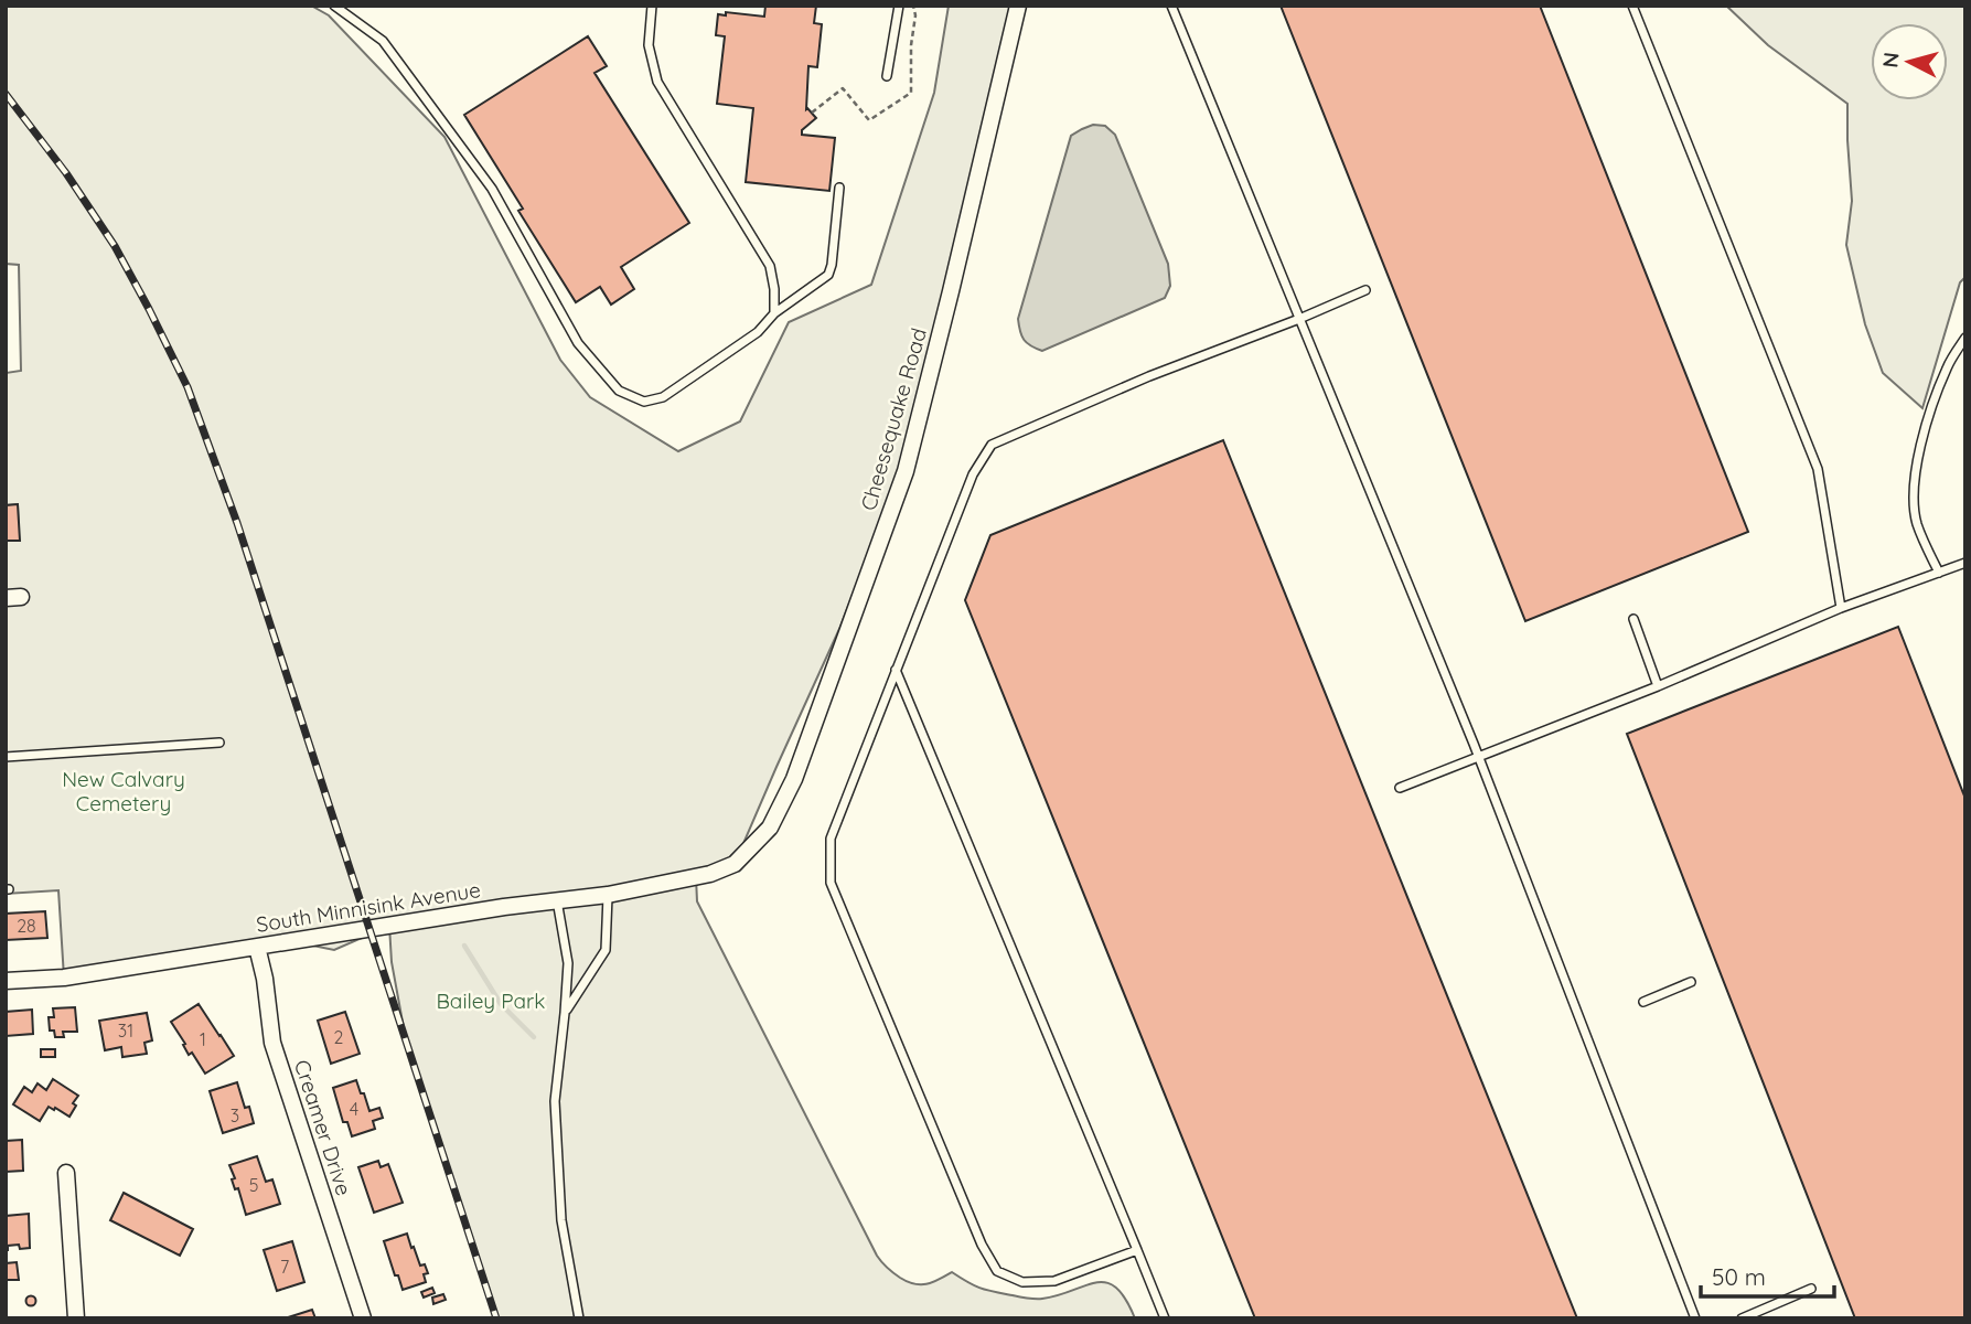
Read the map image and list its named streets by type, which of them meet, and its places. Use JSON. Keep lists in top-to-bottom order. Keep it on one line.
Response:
{"streets":{"street":["Cheesequake Road","South Minnisink Avenue","Creamer Drive"]},"crossings":[["Cheesequake Road","South Minnisink Avenue"],["South Minnisink Avenue","Creamer Drive"]],"parks":["New Calvary Cemetery","Bailey Park"],"house_numbers":["28","31","2","1","4","3","5","7"],"scale_bar":"50 m","north":"left"}
